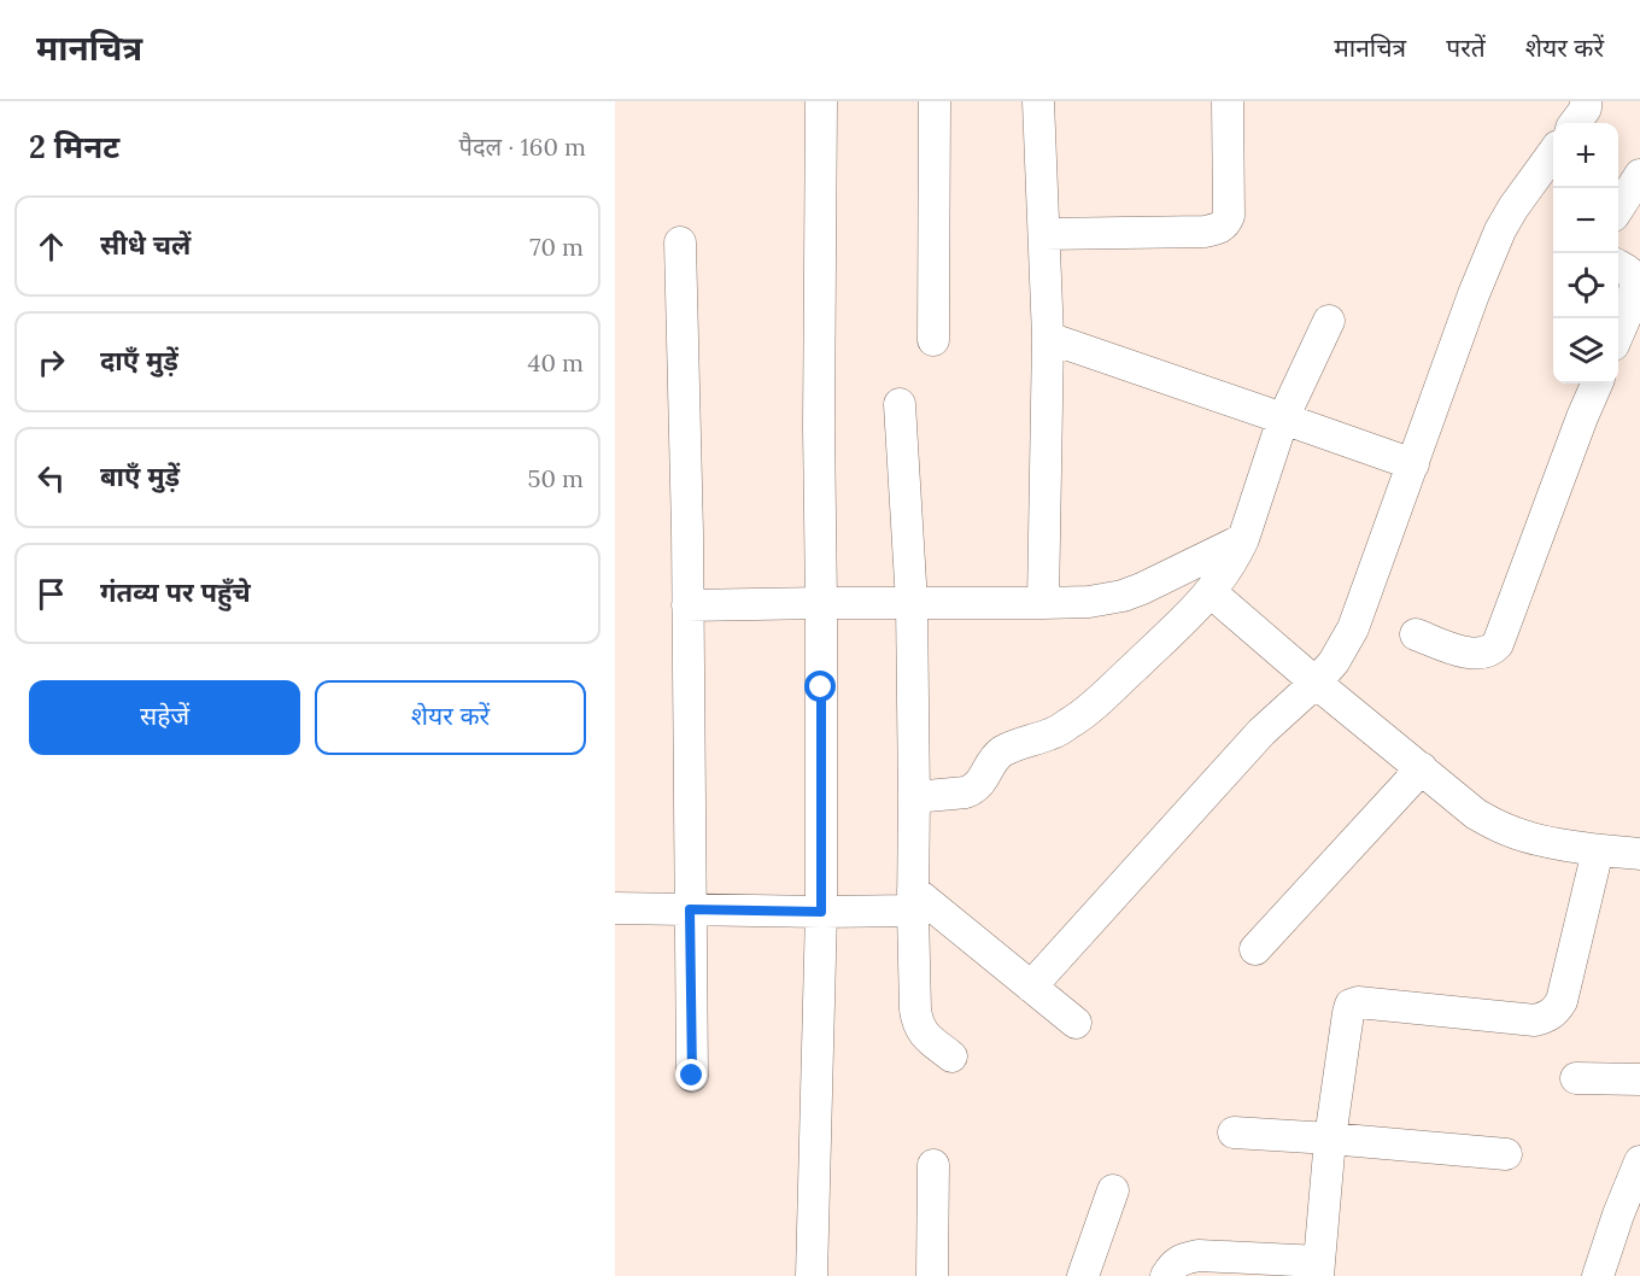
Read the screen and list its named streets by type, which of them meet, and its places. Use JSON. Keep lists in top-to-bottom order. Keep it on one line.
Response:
{"page":{"header":"मानचित्र","nav":["मानचित्र","परतें","शेयर करें"],"heading":["2 मिनट","पैदल · 160 m"],"map_buttons":["+","−"],"list":[["सीधे चलें","70 m"],["दाएँ मुड़ें","40 m"],["बाएँ मुड़ें","50 m"],"गंतव्य पर पहुँचे"],"buttons":["सहेजें","शेयर करें"]}}
